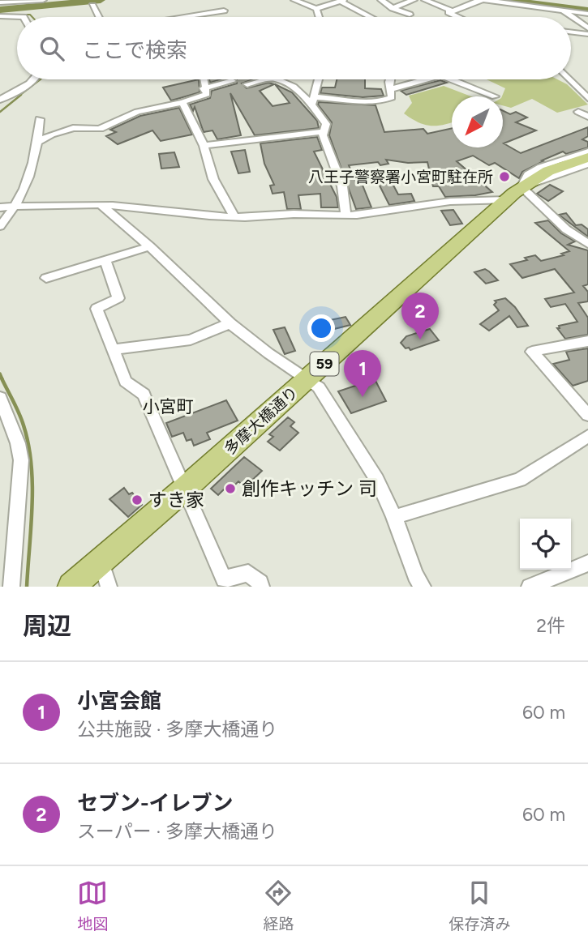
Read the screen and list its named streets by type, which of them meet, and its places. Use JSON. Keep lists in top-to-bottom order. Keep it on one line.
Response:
{"streets":{"main road":["59","多摩大橋通り"]},"districts":["小宮町"],"places":["八王子警察署小宮町駐在所","創作キッチン 司","すき家"],"north":"bottom left","page":{"search":"ここで検索","pins":["2","1"],"heading":["周辺","2件"],"list":[{"mark":"1","name":"小宮会館","note":"公共施設 · 多摩大橋通り","value":"60 m"},{"mark":"2","name":"セブン-イレブン","note":"スーパー · 多摩大橋通り","value":"60 m"}],"nav":["地図","経路","保存済み"]}}
